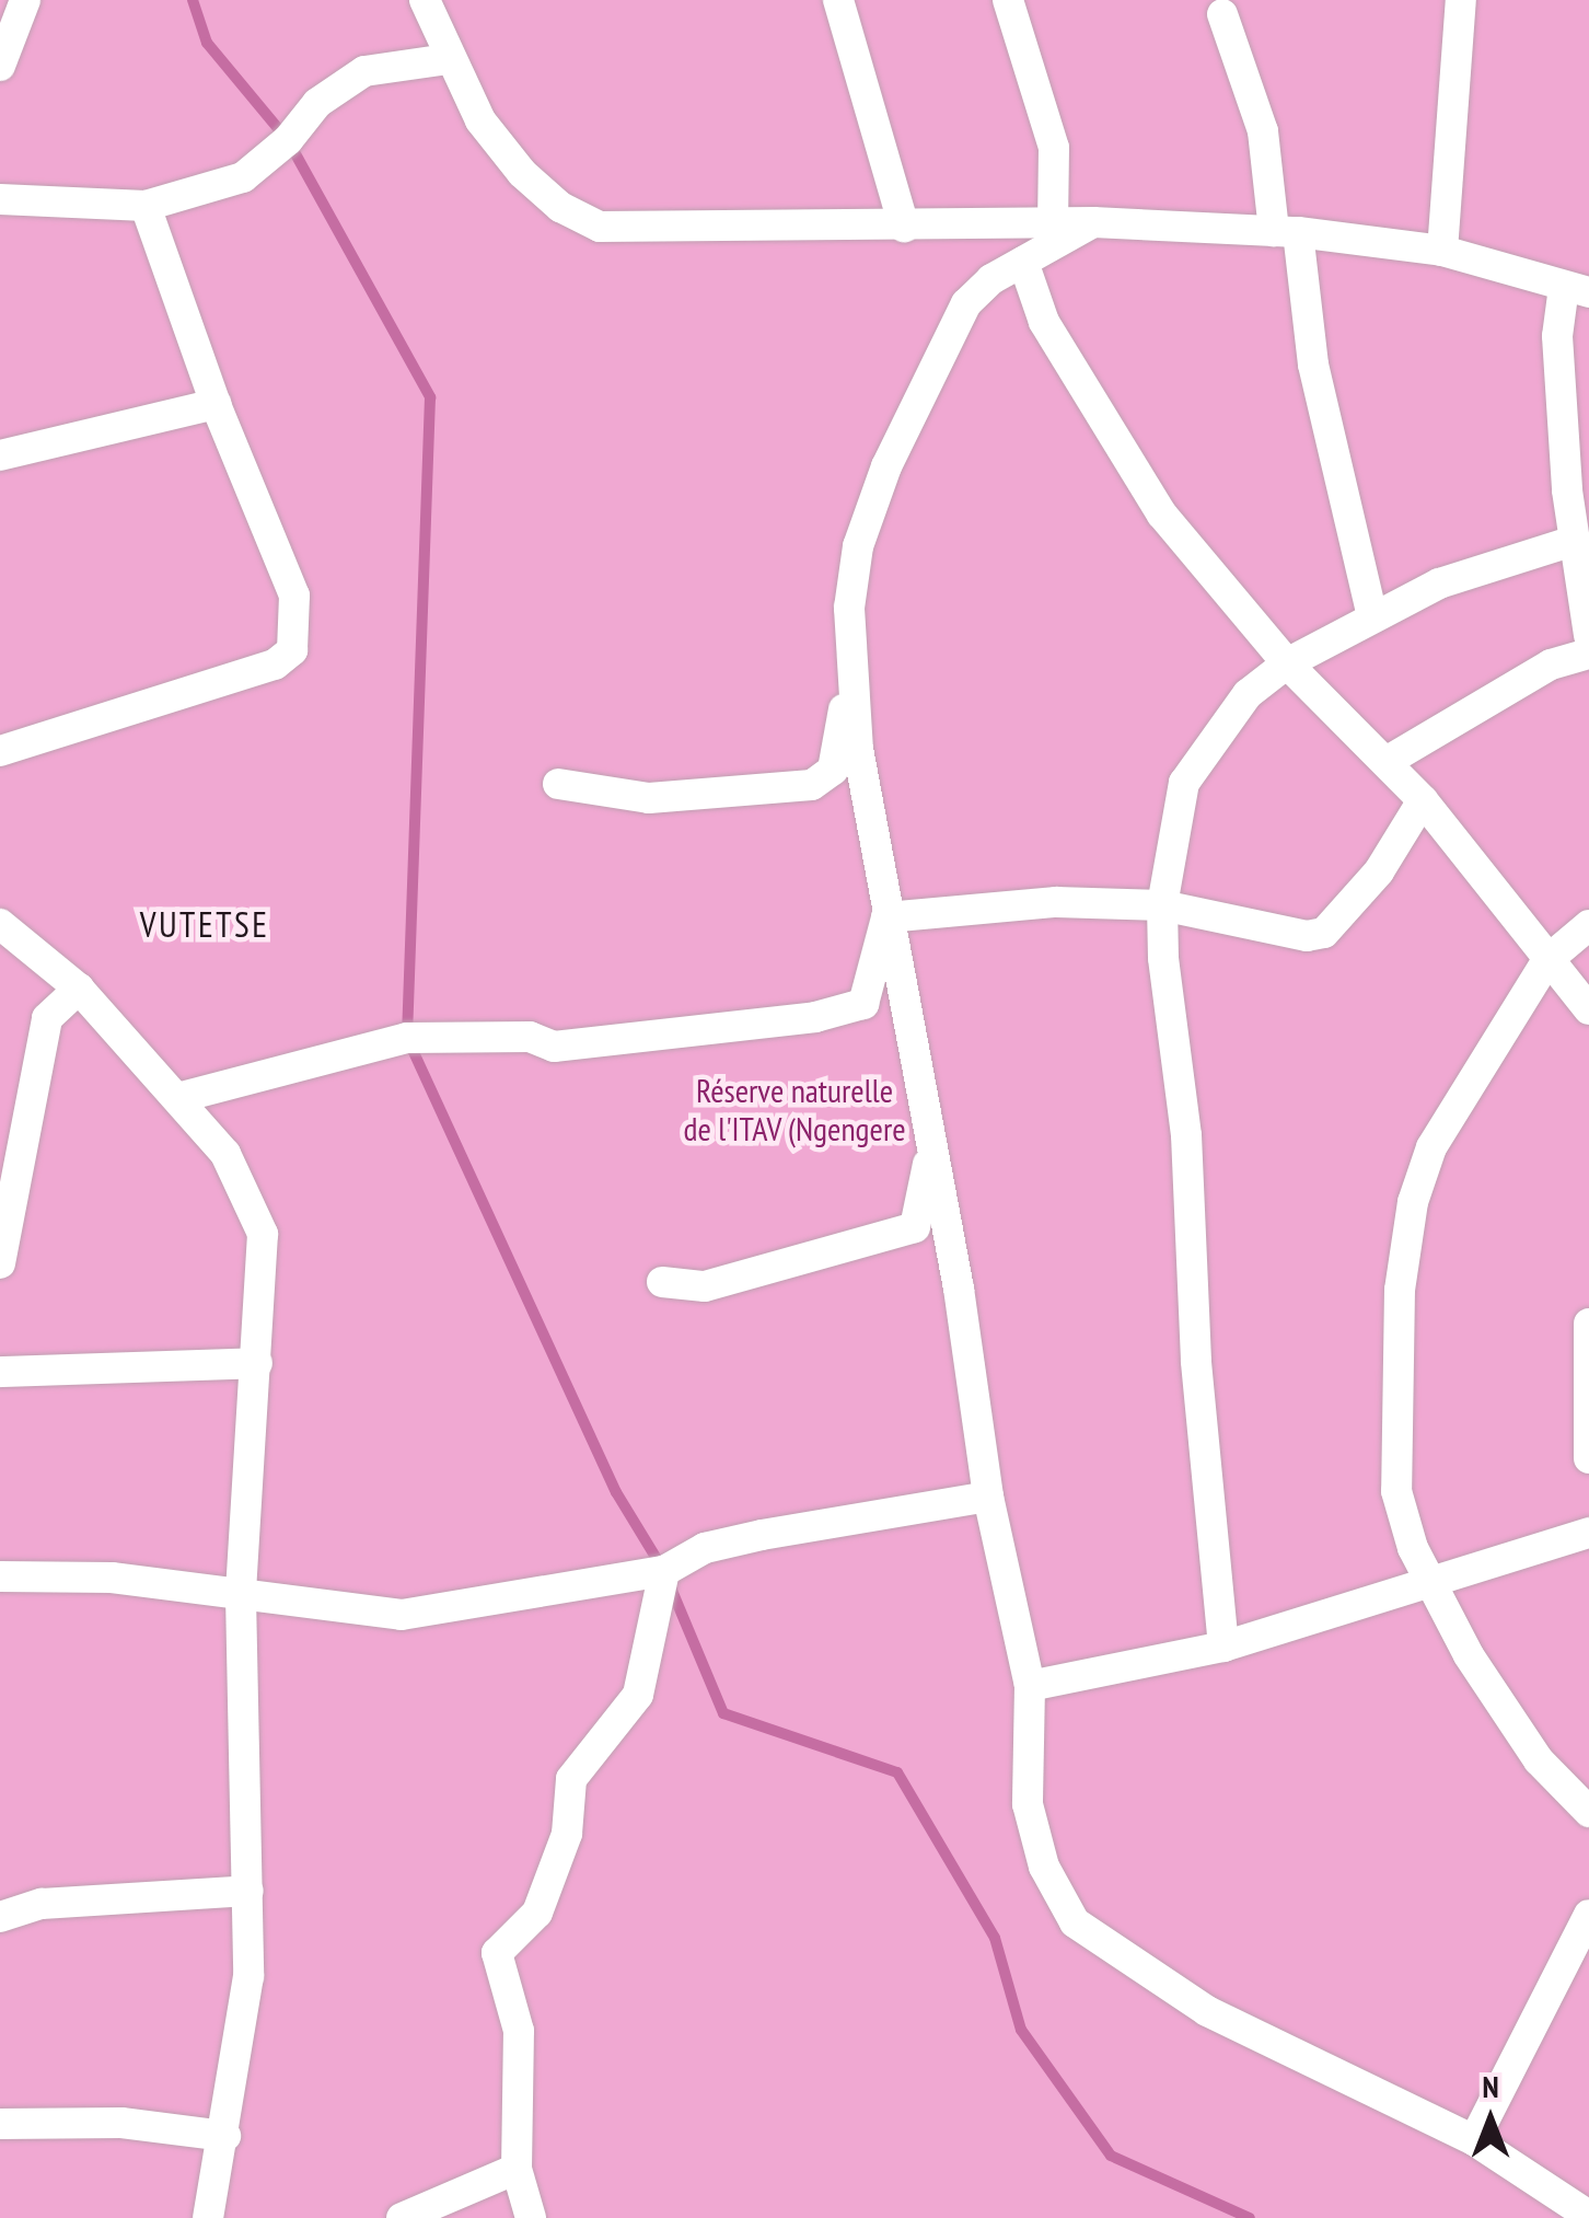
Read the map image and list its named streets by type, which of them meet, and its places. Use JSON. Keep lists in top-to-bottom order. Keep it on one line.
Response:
{"districts":["VUTETSE"],"parks":["Réserve naturelle de l'ITAV (Ngengere"],"north":"top"}
